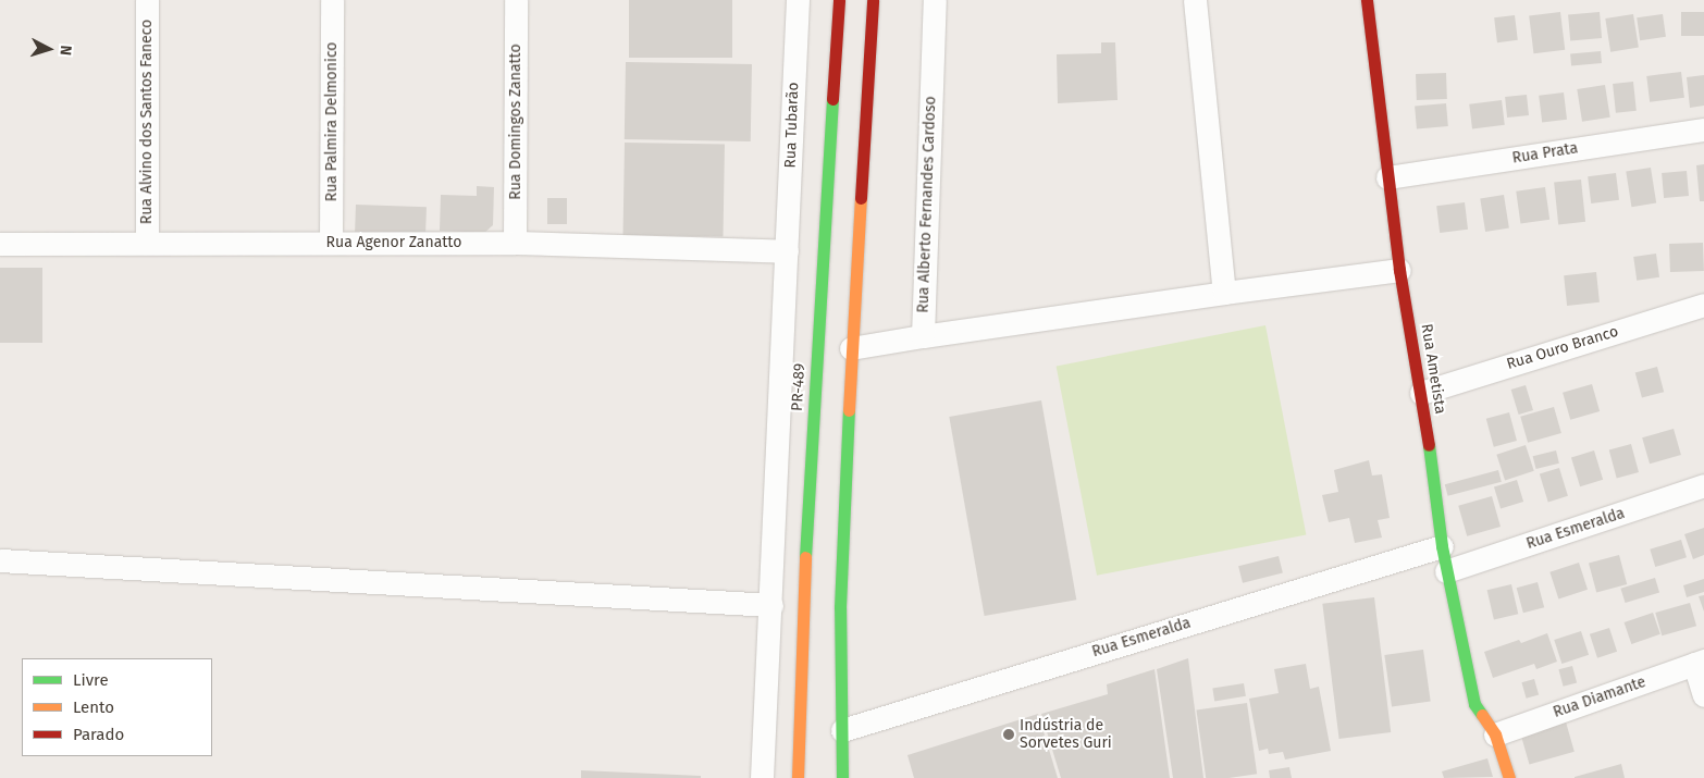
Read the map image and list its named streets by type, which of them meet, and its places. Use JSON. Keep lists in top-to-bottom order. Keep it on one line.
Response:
{"streets":{"main road":["Rua Ametista","PR-489"],"street":["Rua Alvino dos Santos Faneco","Rua Palmira Delmonico","Rua Domingos Zanatto","Rua Tubarão","Rua Prata","Rua Alberto Fernandes Cardoso","Rua Agenor Zanatto","Rua Ouro Branco","Rua Esmeralda","Rua Diamante"]},"crossings":[["Rua Alvino dos Santos Faneco","Rua Agenor Zanatto"],["Rua Palmira Delmonico","Rua Agenor Zanatto"],["Rua Domingos Zanatto","Rua Agenor Zanatto"],["Rua Tubarão","Rua Agenor Zanatto"],["Rua Prata","Rua Ametista"],["Rua Ouro Branco","Rua Ametista"],["Rua Ametista","Rua Esmeralda"],["Rua Ametista","Rua Diamante"]],"places":["Indústria de Sorvetes Guri"],"legend":["Livre","Lento","Parado"],"north":"right"}
